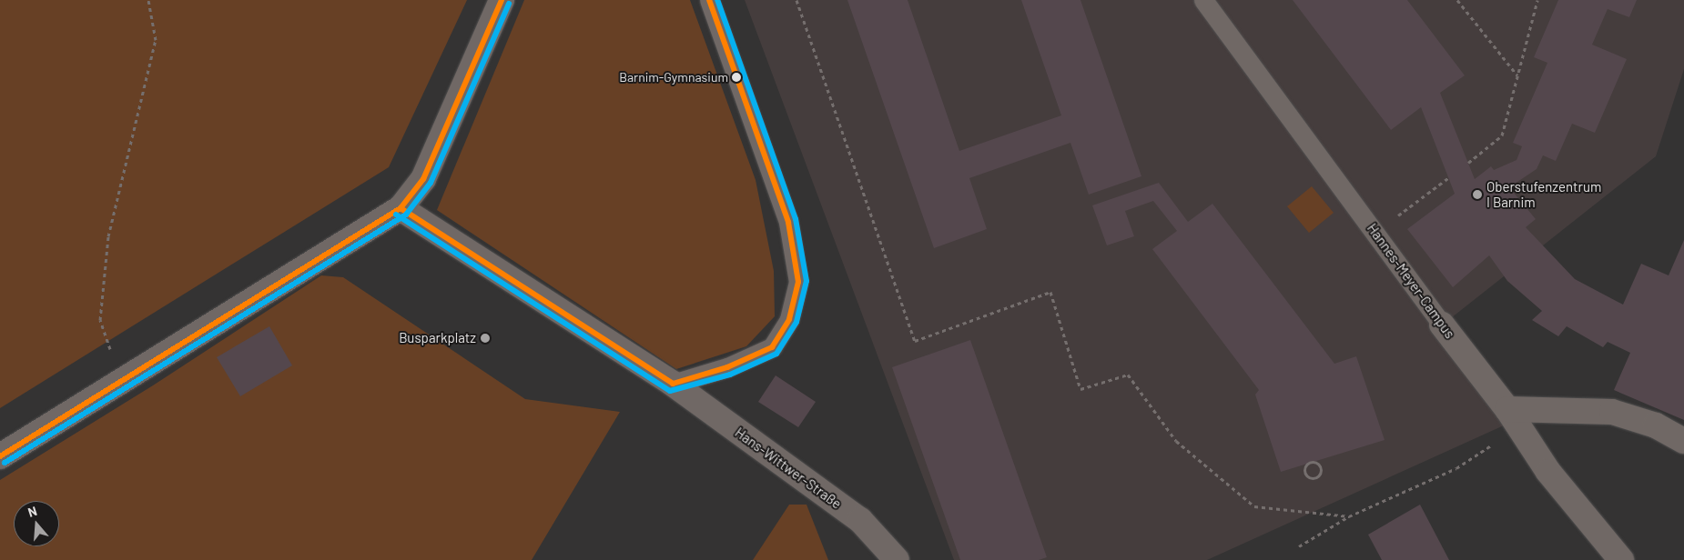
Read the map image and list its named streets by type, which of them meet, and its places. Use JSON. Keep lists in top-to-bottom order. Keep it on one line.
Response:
{"streets":{"street":["Hannes-Meyer-Campus","Hans-Wittwer-Straße"]},"places":["Barnim-Gymnasium","Oberstufenzentrum I Barnim","Busparkplatz"],"north":"top"}
